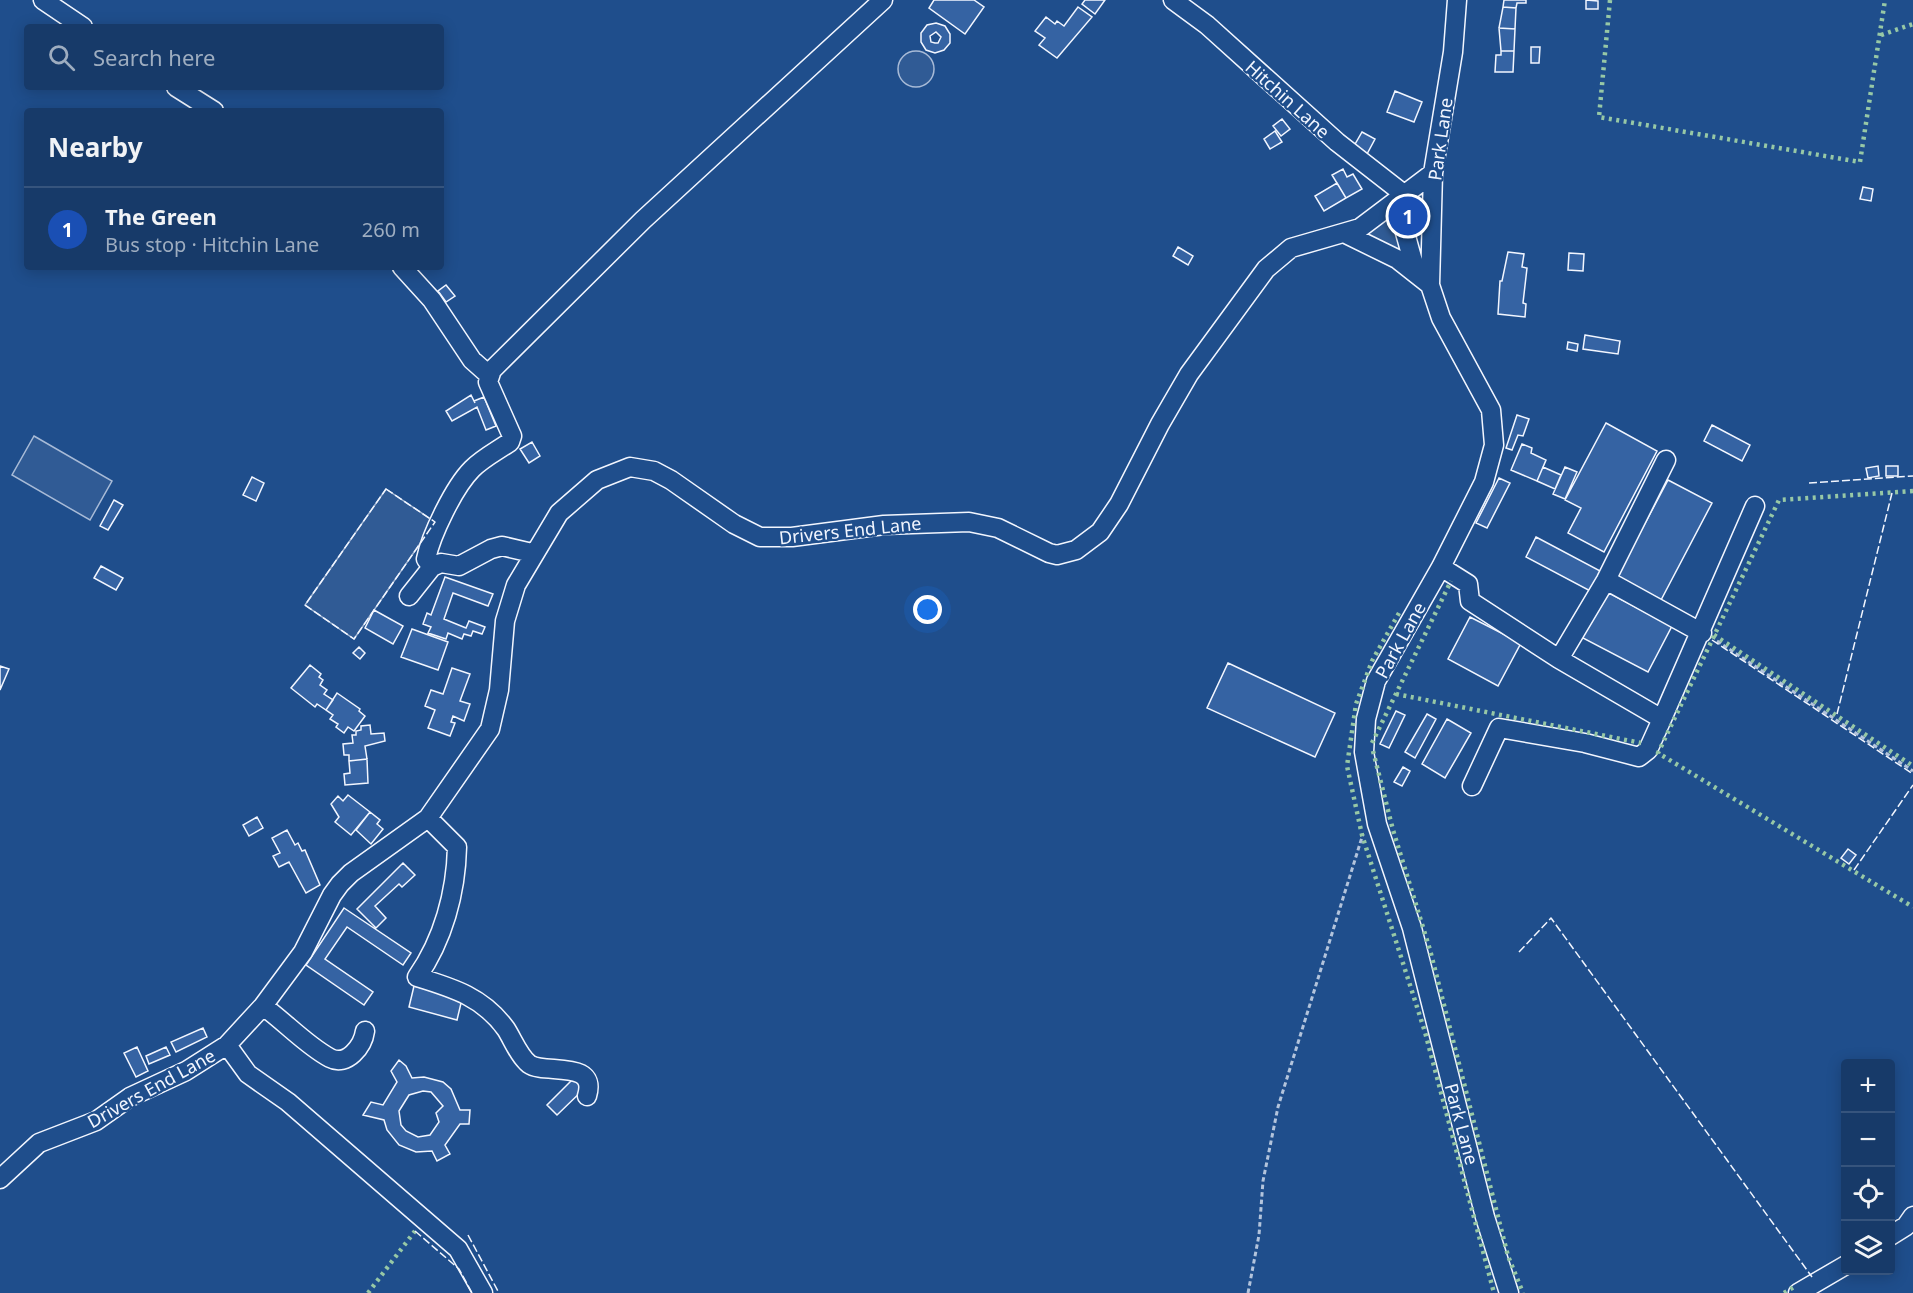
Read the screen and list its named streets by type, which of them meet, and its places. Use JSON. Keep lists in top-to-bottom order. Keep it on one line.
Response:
{"streets":{"street":["Hitchin Lane","Park Lane","Drivers End Lane"]},"crossings":[["Hitchin Lane","Drivers End Lane"],["Park Lane","Drivers End Lane"]],"page":{"search":"Search here","heading":"Nearby","list":[{"mark":"1","name":"The Green","note":"Bus stop · Hitchin Lane","value":"260 m"}],"pins":"1","map_buttons":["+","−"]}}
